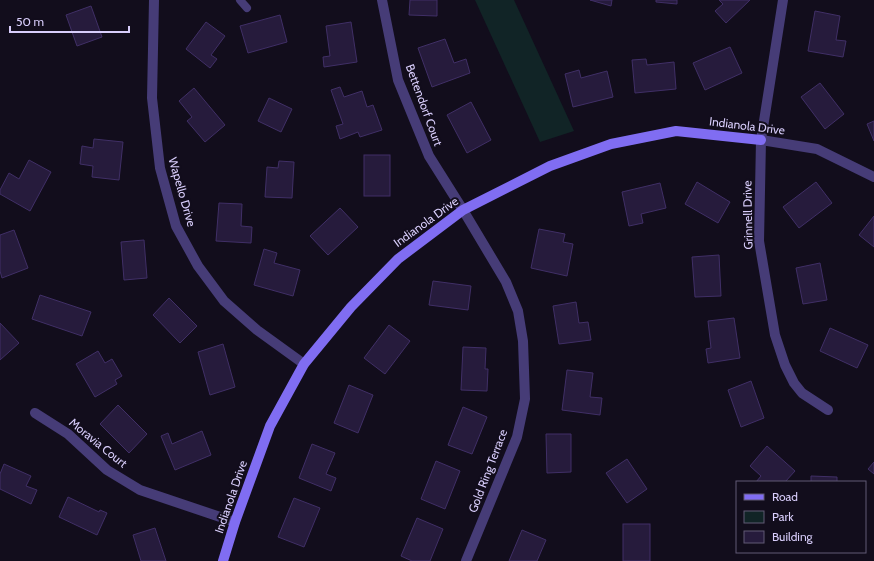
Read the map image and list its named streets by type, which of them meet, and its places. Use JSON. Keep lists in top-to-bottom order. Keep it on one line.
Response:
{"streets":{"street":["Bettendorf Court","Indianola Drive","Wapello Drive","Grinnell Drive","Moravia Court","Gold Ring Terrace"]},"crossings":[["Bettendorf Court","Indianola Drive"],["Bettendorf Court","Gold Ring Terrace"],["Indianola Drive","Wapello Drive"],["Indianola Drive","Grinnell Drive"],["Indianola Drive","Moravia Court"],["Indianola Drive","Gold Ring Terrace"]],"legend":["Road","Park","Building"],"scale_bar":"50 m"}
